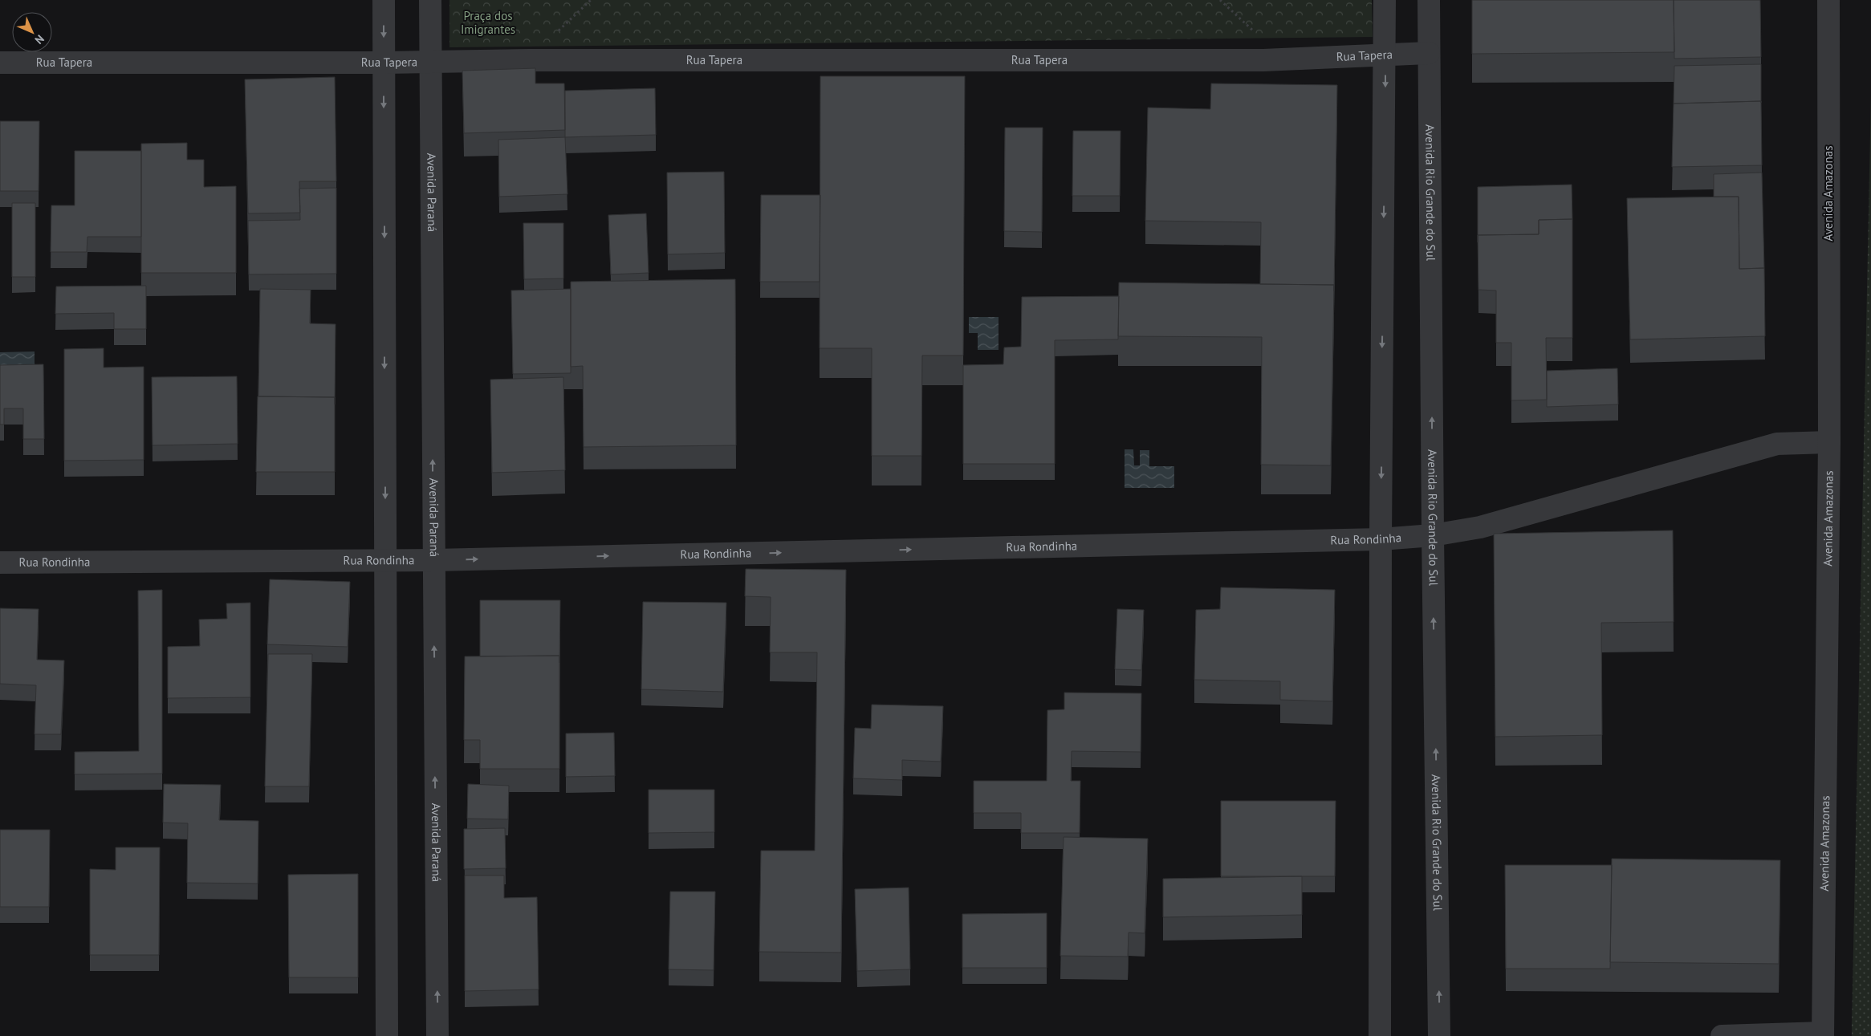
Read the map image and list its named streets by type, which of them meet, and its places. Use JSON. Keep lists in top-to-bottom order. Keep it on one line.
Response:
{"streets":{"street":["Rua Tapera","Avenida Paraná","Avenida Rio Grande do Sul","Avenida Amazonas","Rua Rondinha"]},"crossings":[["Rua Tapera","Avenida Paraná"],["Rua Tapera","Avenida Rio Grande do Sul"],["Avenida Paraná","Rua Rondinha"],["Avenida Rio Grande do Sul","Rua Rondinha"],["Avenida Amazonas","Rua Rondinha"]],"one_way":["Rua Rondinha"],"parks":["Praça dos Imigrantes"],"north":"bottom right"}
